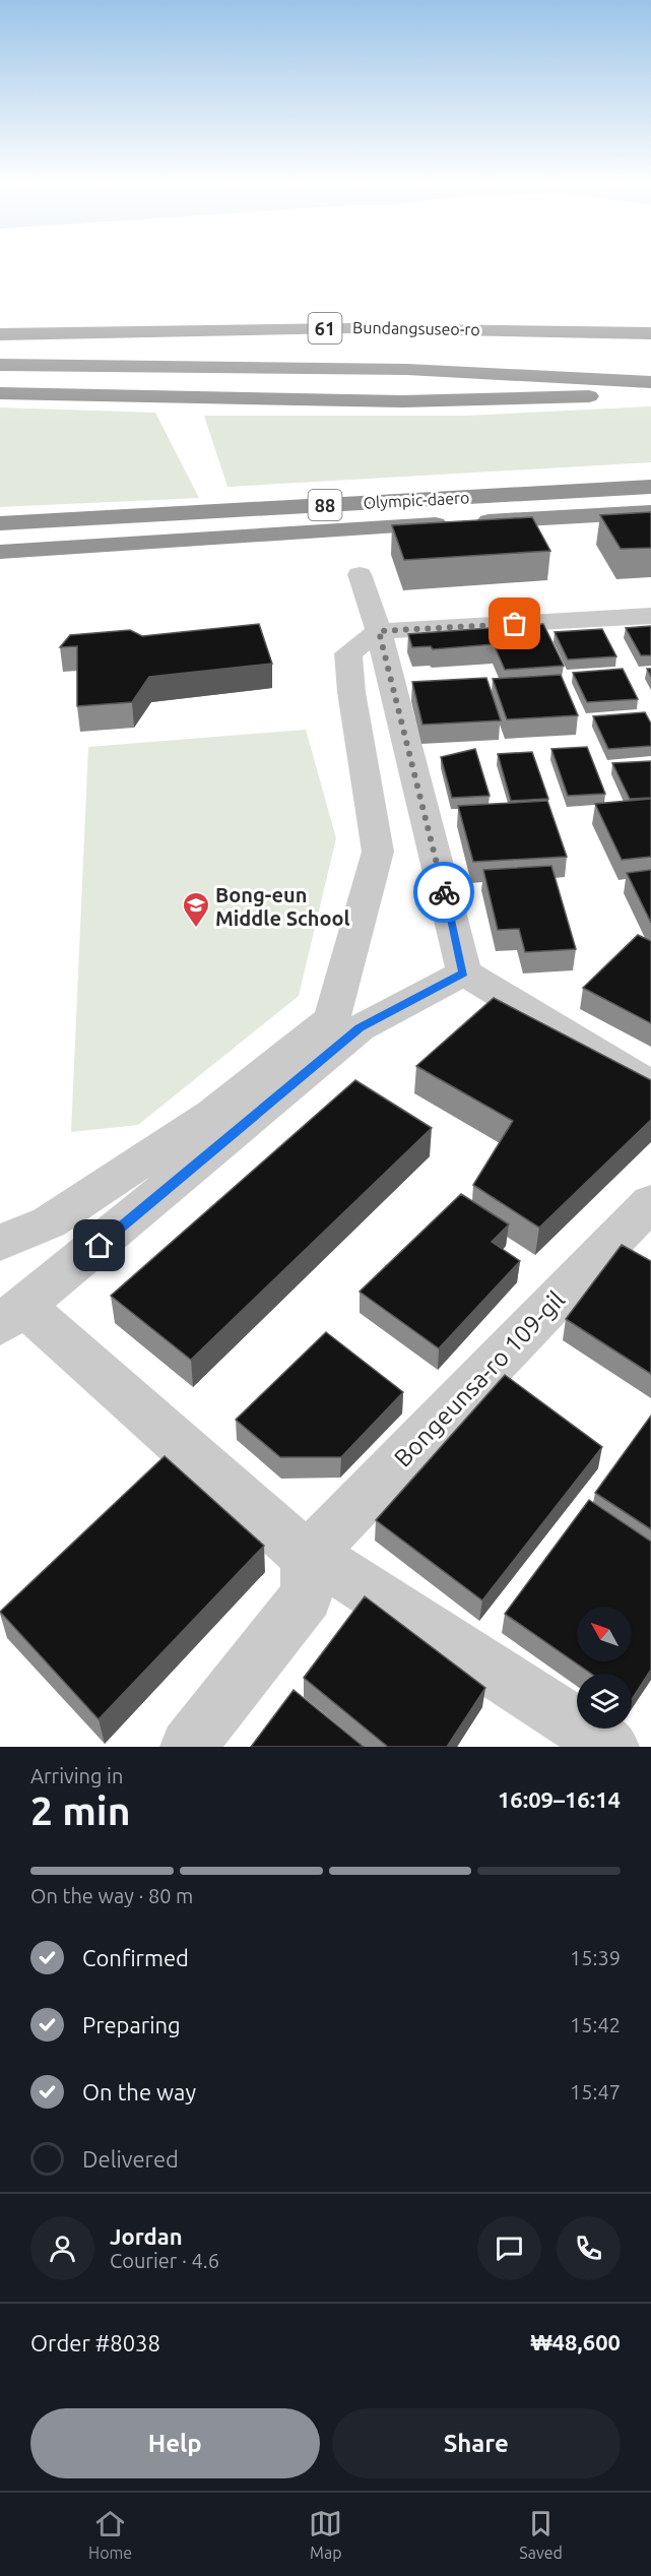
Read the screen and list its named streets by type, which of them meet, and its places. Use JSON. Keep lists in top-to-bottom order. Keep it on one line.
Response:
{"streets":{"highway":["61","Bundangsuseo-ro","Olympic-daero","88"],"street":["Bongeunsa-ro 109-gil"]},"places":{"school or university":["Bong-eun Middle School"]},"north":"top left","page":{"heading":["2 min","Arriving in","16:09–16:14"],"panel":["Jordan","Courier · 4.6","Order #8038","₩48,600"],"bar":"On the way · 80 m","list":[["Confirmed","15:39"],["Preparing","15:42"],["On the way","15:47"],"Delivered"],"buttons":["Help","Share"],"tabs":["Home","Map","Saved"]}}
